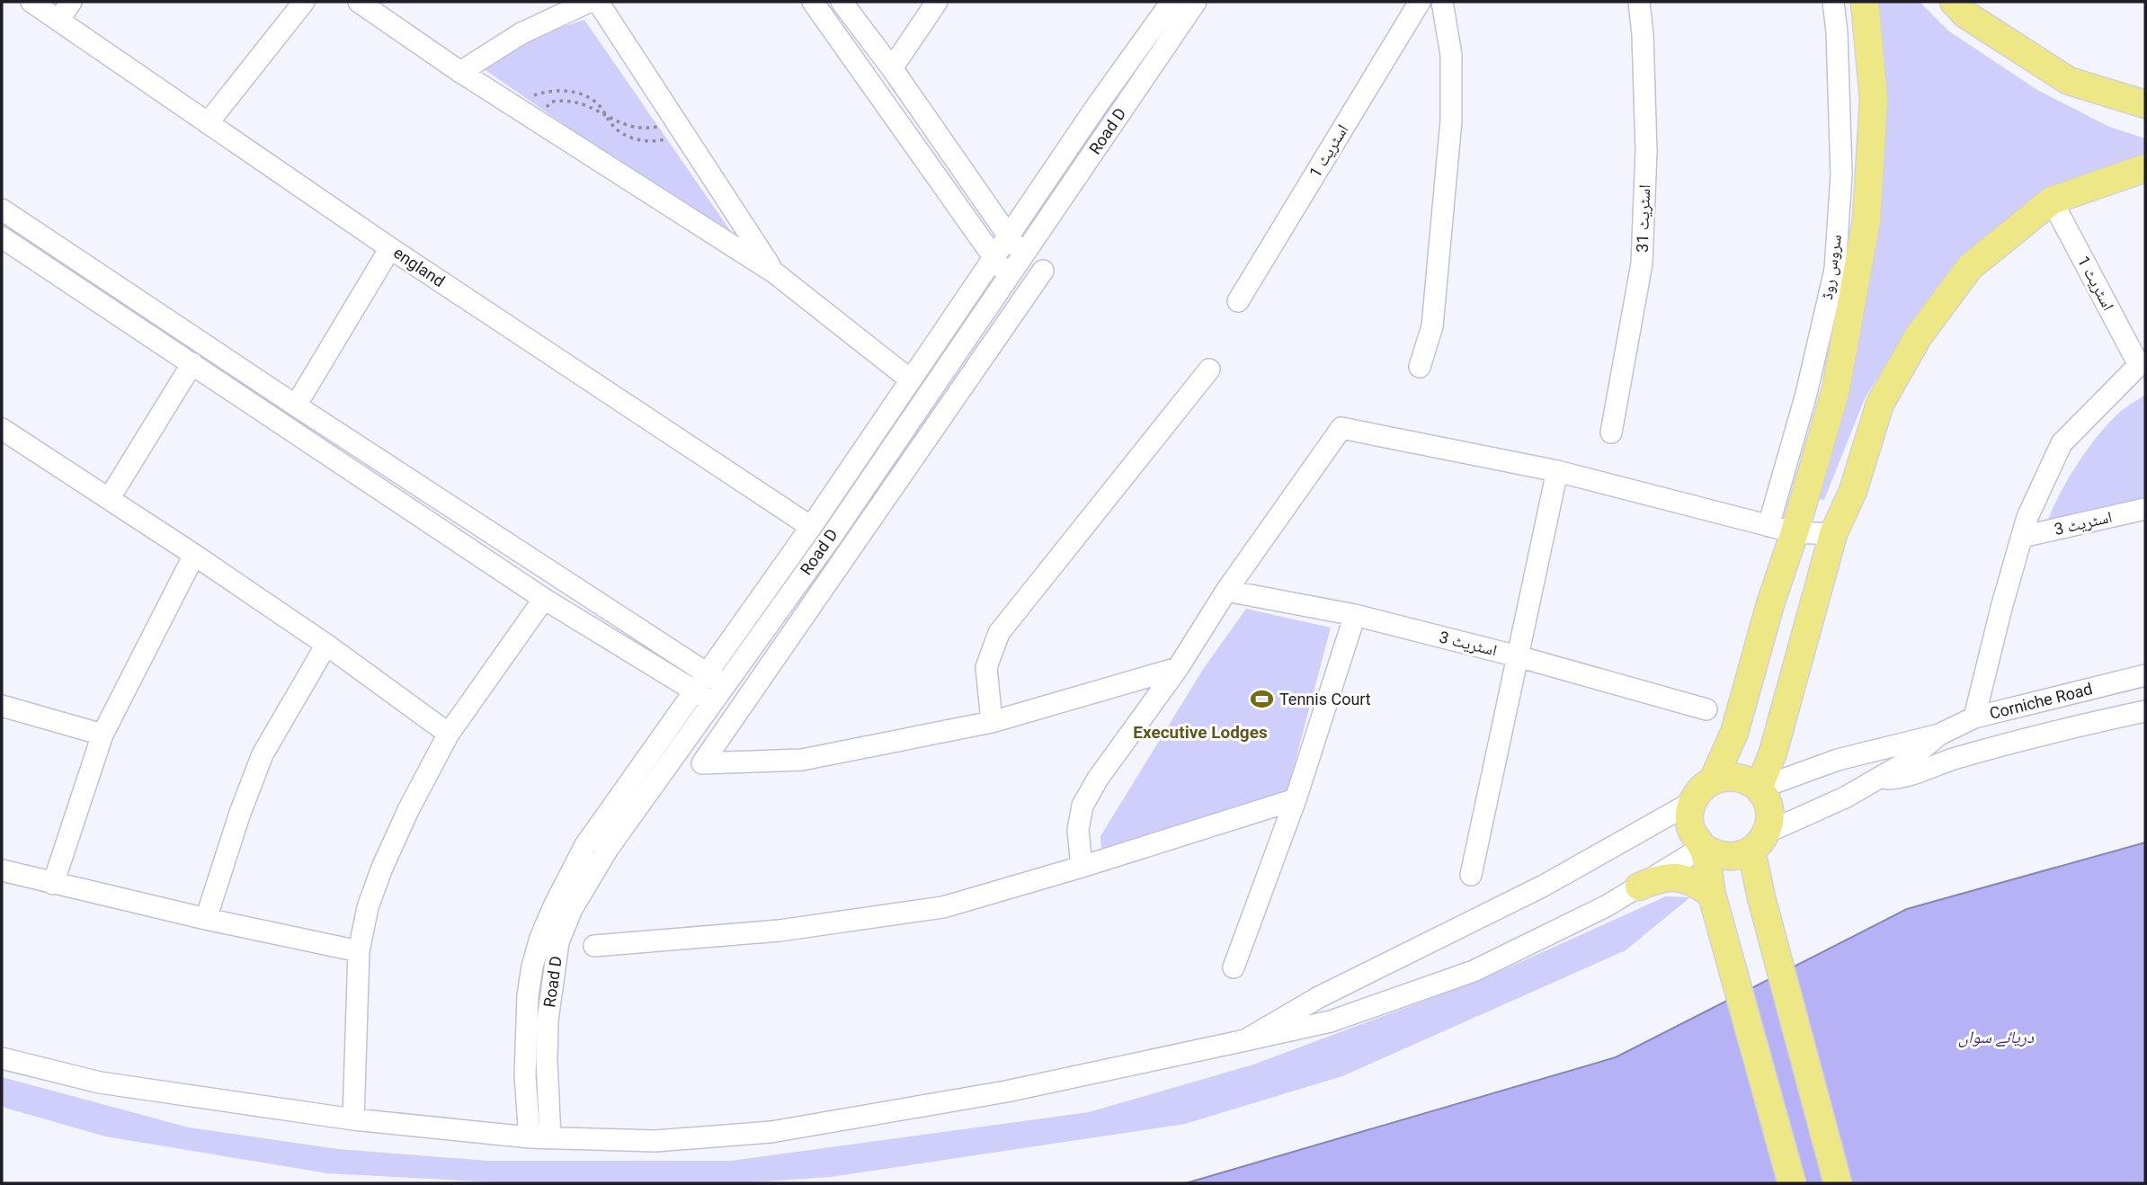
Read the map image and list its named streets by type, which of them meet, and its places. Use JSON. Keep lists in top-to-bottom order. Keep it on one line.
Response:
{"streets":{"street":["Road D","اسٹریٹ 1","اسٹریٹ 31","england","سروس روڈ","اسٹریٹ 3","Corniche Road"]},"crossings":[["Road D","england"]],"districts":["Executive Lodges"],"water":["دریائے سواں"],"places":{"sports":["Tennis Court"]}}
